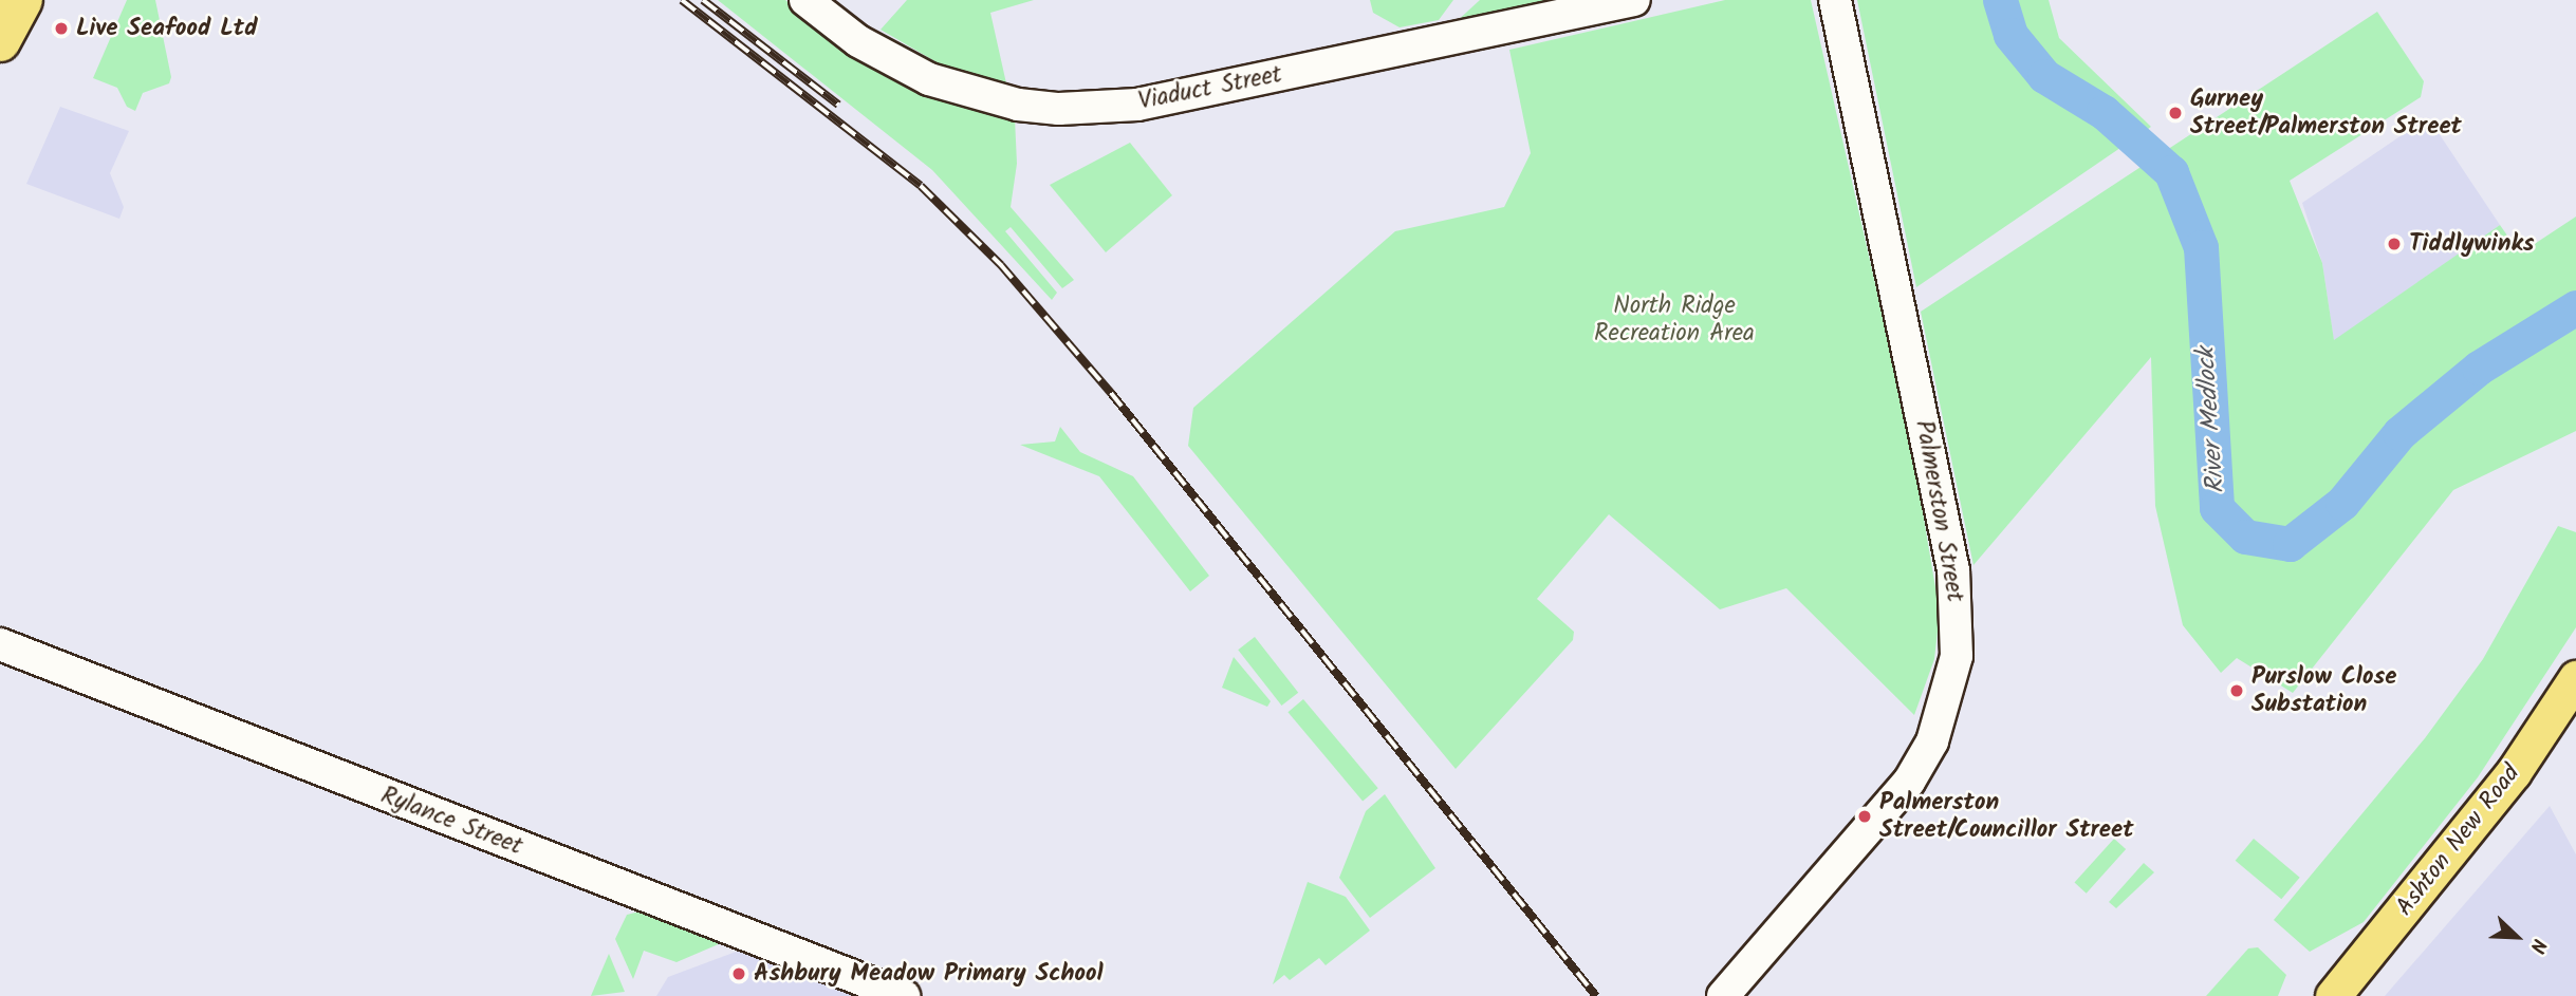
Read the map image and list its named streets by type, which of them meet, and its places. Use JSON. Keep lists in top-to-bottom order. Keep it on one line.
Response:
{"streets":{"main road":["Ashton New Road"],"street":["Viaduct Street","Palmerston Street","Rylance Street"]},"water":["River Medlock"],"parks":["North Ridge Recreation Area"],"places":["Live Seafood Ltd","Gurney Street/Palmerston Street","Tiddlywinks","Purslow Close Substation","Palmerston Street/Councillor Street","Ashbury Meadow Primary School"],"north":"bottom right"}
